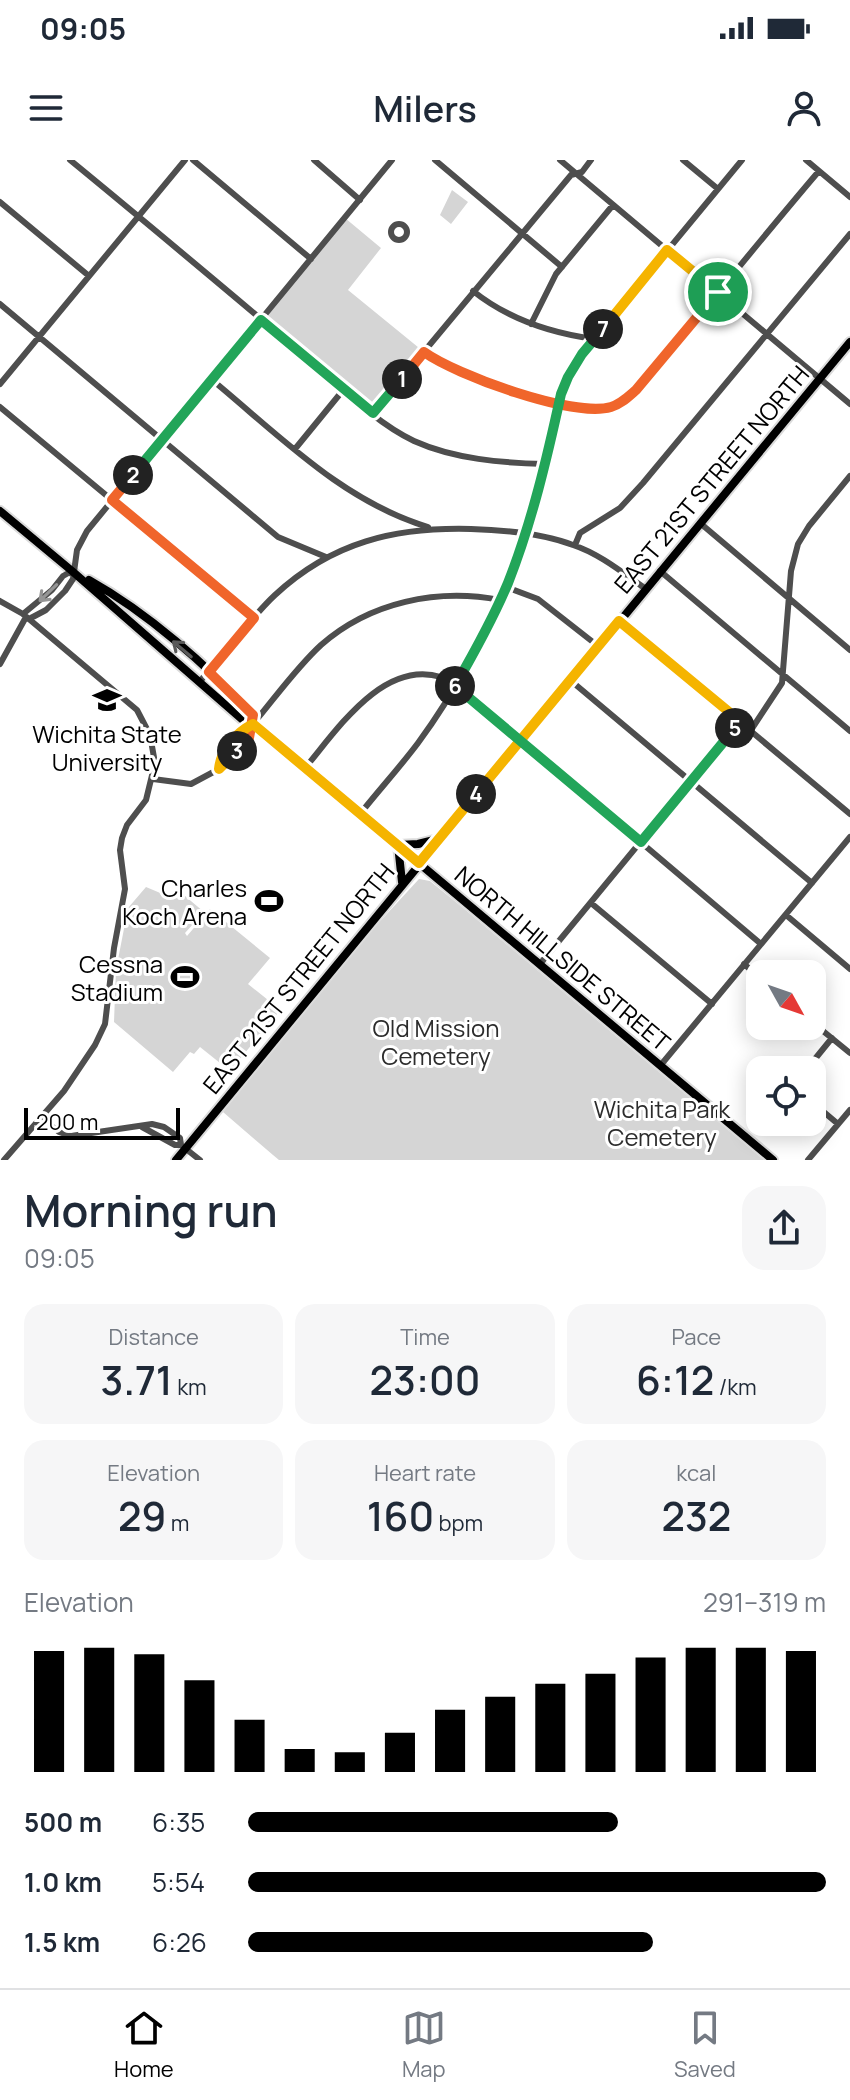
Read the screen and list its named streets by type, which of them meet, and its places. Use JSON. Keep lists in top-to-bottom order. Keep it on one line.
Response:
{"streets":{"main road":["EAST 21ST STREET NORTH","NORTH HILLSIDE STREET"]},"crossings":[["EAST 21ST STREET NORTH","NORTH HILLSIDE STREET"]],"parks":["Old Mission Cemetery","Wichita Park Cemetery"],"places":{"school or university":["Wichita State University"],"sports":["Charles Koch Arena","Cessna Stadium"]},"scale_bar":"200 m","north":"bottom right","page":{"status":"09:05","header":"Milers","pins":["7","1","2","6","5","3","4"],"scale":"200 m","heading":["Morning run","09:05"],"stats":[["Distance","3.71 km"],["Time","23:00"],["Pace","6:12 /km"],["Elevation","29 m"],["Heart rate","160 bpm"],["kcal","232"]],"chart":["Elevation","291–319 m"],"list":[{"name":"500 m","note":"6:35"},{"name":"1.0 km","note":"5:54"},{"name":"1.5 km","note":"6:26"}],"tabs":["Home","Map","Saved"]}}
